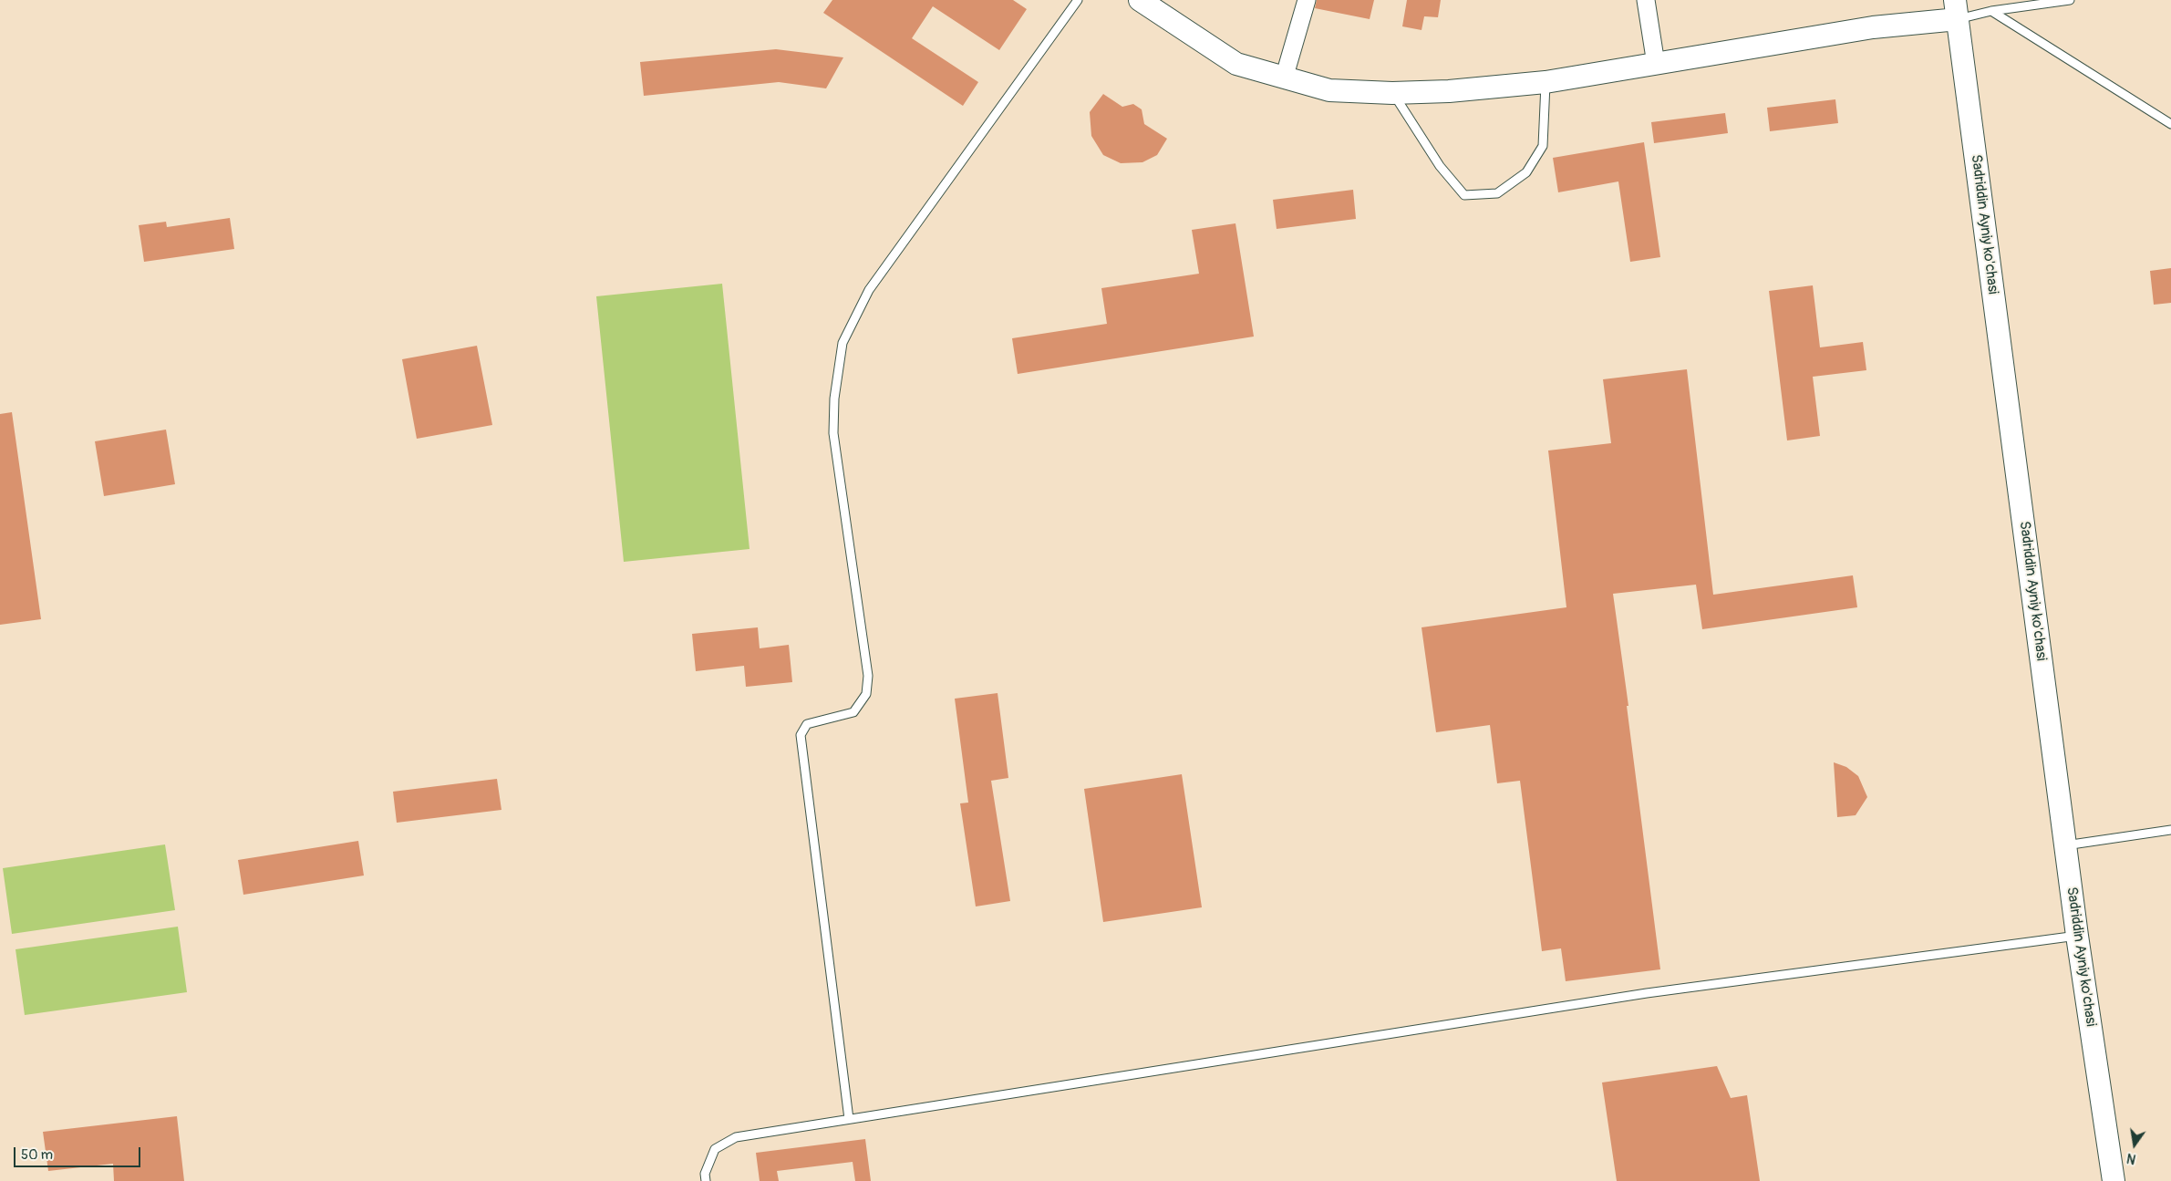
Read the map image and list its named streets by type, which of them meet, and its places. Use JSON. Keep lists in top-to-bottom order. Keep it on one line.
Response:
{"streets":{"street":["Sadriddin Ayniy ko'chasi"]},"scale_bar":"50 m","north":"bottom"}
